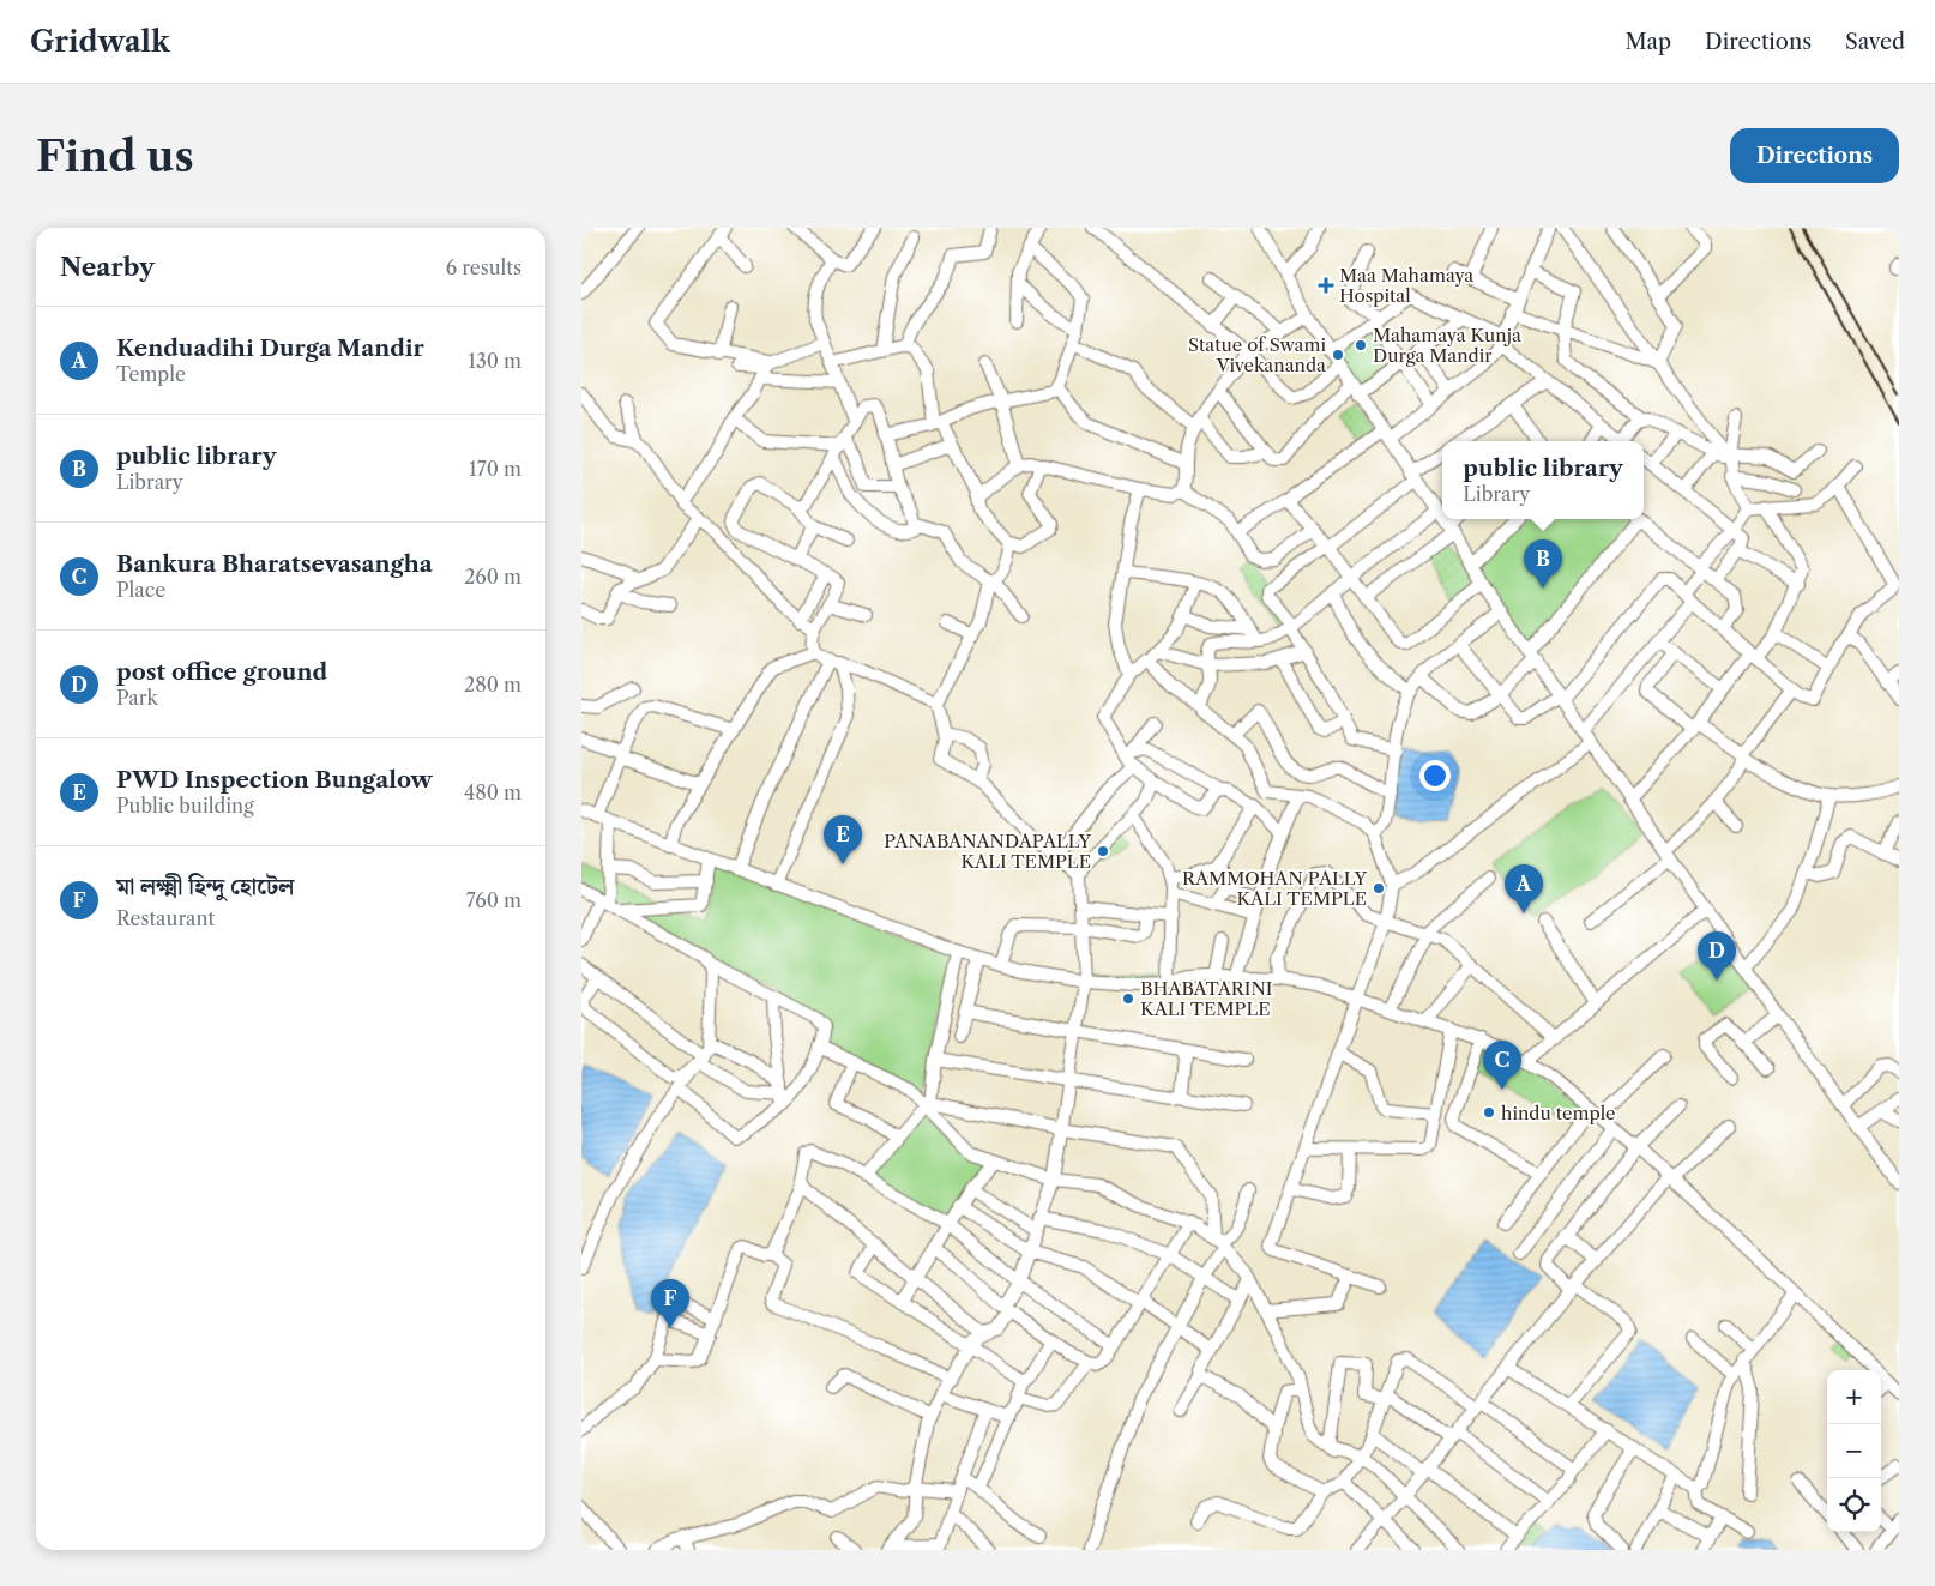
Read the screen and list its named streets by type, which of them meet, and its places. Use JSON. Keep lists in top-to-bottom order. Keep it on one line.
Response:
{"places":{"health":["Maa Mahamaya Hospital"],"other":["Mahamaya Kunja Durga Mandir","Statue of Swami Vivekananda","PANABANANDAPALLY KALI TEMPLE","RAMMOHAN PALLY KALI TEMPLE","BHABATARINI KALI TEMPLE","hindu temple"]},"page":{"header":"Gridwalk","nav":["Map","Directions","Saved"],"buttons":"Directions","title":"Find us","heading":["Nearby","6 results"],"list":[{"mark":"A","name":"Kenduadihi Durga Mandir","note":"Temple","value":"130 m"},{"mark":"B","name":"public library","note":"Library","value":"170 m"},{"mark":"C","name":"Bankura Bharatsevasangha","note":"Place","value":"260 m"},{"mark":"D","name":"post office ground","note":"Park","value":"280 m"},{"mark":"E","name":"PWD Inspection Bungalow","note":"Public building","value":"480 m"},{"mark":"F","name":"মা লক্ষ্মী হিন্দু হোটেল","note":"Restaurant","value":"760 m"}],"popup":["public library","Library"],"pins":["B","E","A","D","C","F"],"map_buttons":["+","−"]}}
